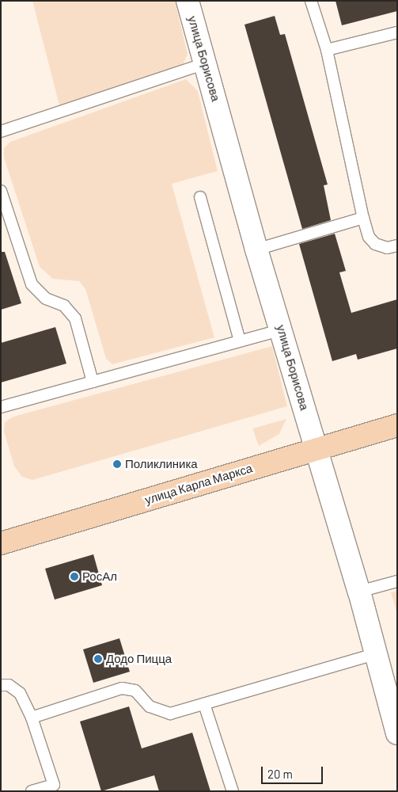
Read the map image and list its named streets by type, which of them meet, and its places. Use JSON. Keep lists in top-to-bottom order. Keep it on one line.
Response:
{"streets":{"main road":["улица Карла Маркса"],"street":["улица Борисова"]},"crossings":[["улица Борисова","улица Карла Маркса"]],"places":["Поликлиника","РосАл","Додо Пицца"],"scale_bar":"20 m"}
